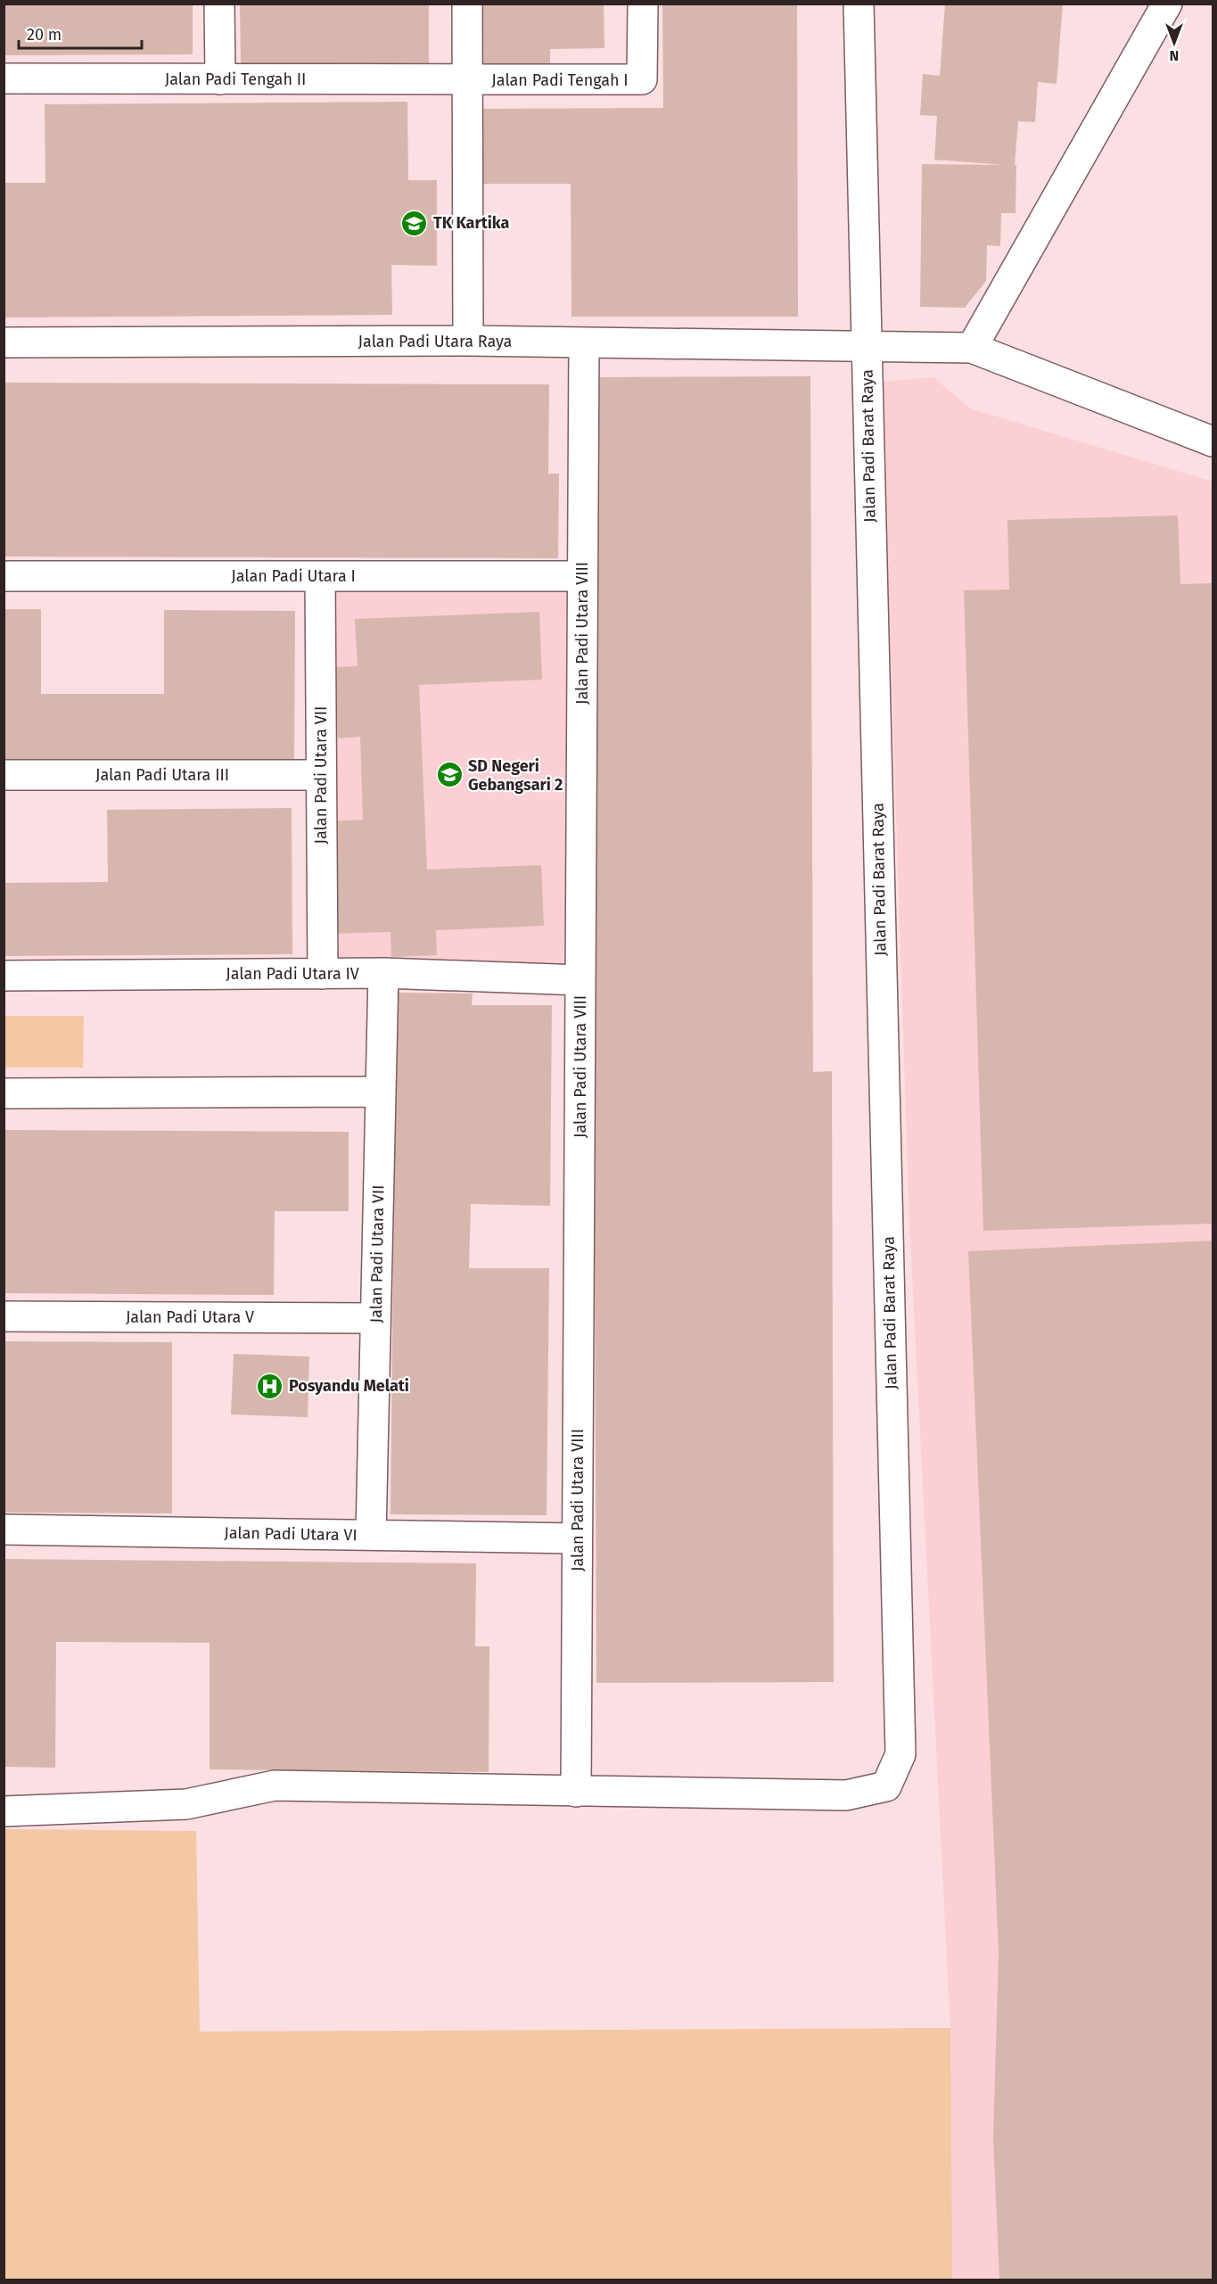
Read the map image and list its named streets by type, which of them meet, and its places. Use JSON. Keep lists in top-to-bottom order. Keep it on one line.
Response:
{"streets":{"street":["Jalan Padi Tengah II","Jalan Padi Tengah I","Jalan Padi Utara Raya","Jalan Padi Barat Raya","Jalan Padi Utara I","Jalan Padi Utara VIII","Jalan Padi Utara III","Jalan Padi Utara VII","Jalan Padi Utara IV","Jalan Padi Utara V","Jalan Padi Utara VI"]},"crossings":[["Jalan Padi Tengah II","Jalan Padi Tengah I"],["Jalan Padi Utara Raya","Jalan Padi Barat Raya"],["Jalan Padi Utara Raya","Jalan Padi Utara VIII"],["Jalan Padi Barat Raya","Jalan Padi Utara VIII"],["Jalan Padi Utara I","Jalan Padi Utara VIII"],["Jalan Padi Utara I","Jalan Padi Utara VII"],["Jalan Padi Utara VIII","Jalan Padi Utara IV"],["Jalan Padi Utara VIII","Jalan Padi Utara VI"],["Jalan Padi Utara III","Jalan Padi Utara VII"],["Jalan Padi Utara VII","Jalan Padi Utara IV"],["Jalan Padi Utara VII","Jalan Padi Utara V"],["Jalan Padi Utara VII","Jalan Padi Utara VI"]],"places":{"school or university":["TK Kartika","SD Negeri Gebangsari 2"],"hospital":["Posyandu Melati"]},"scale_bar":"20 m","north":"bottom"}
